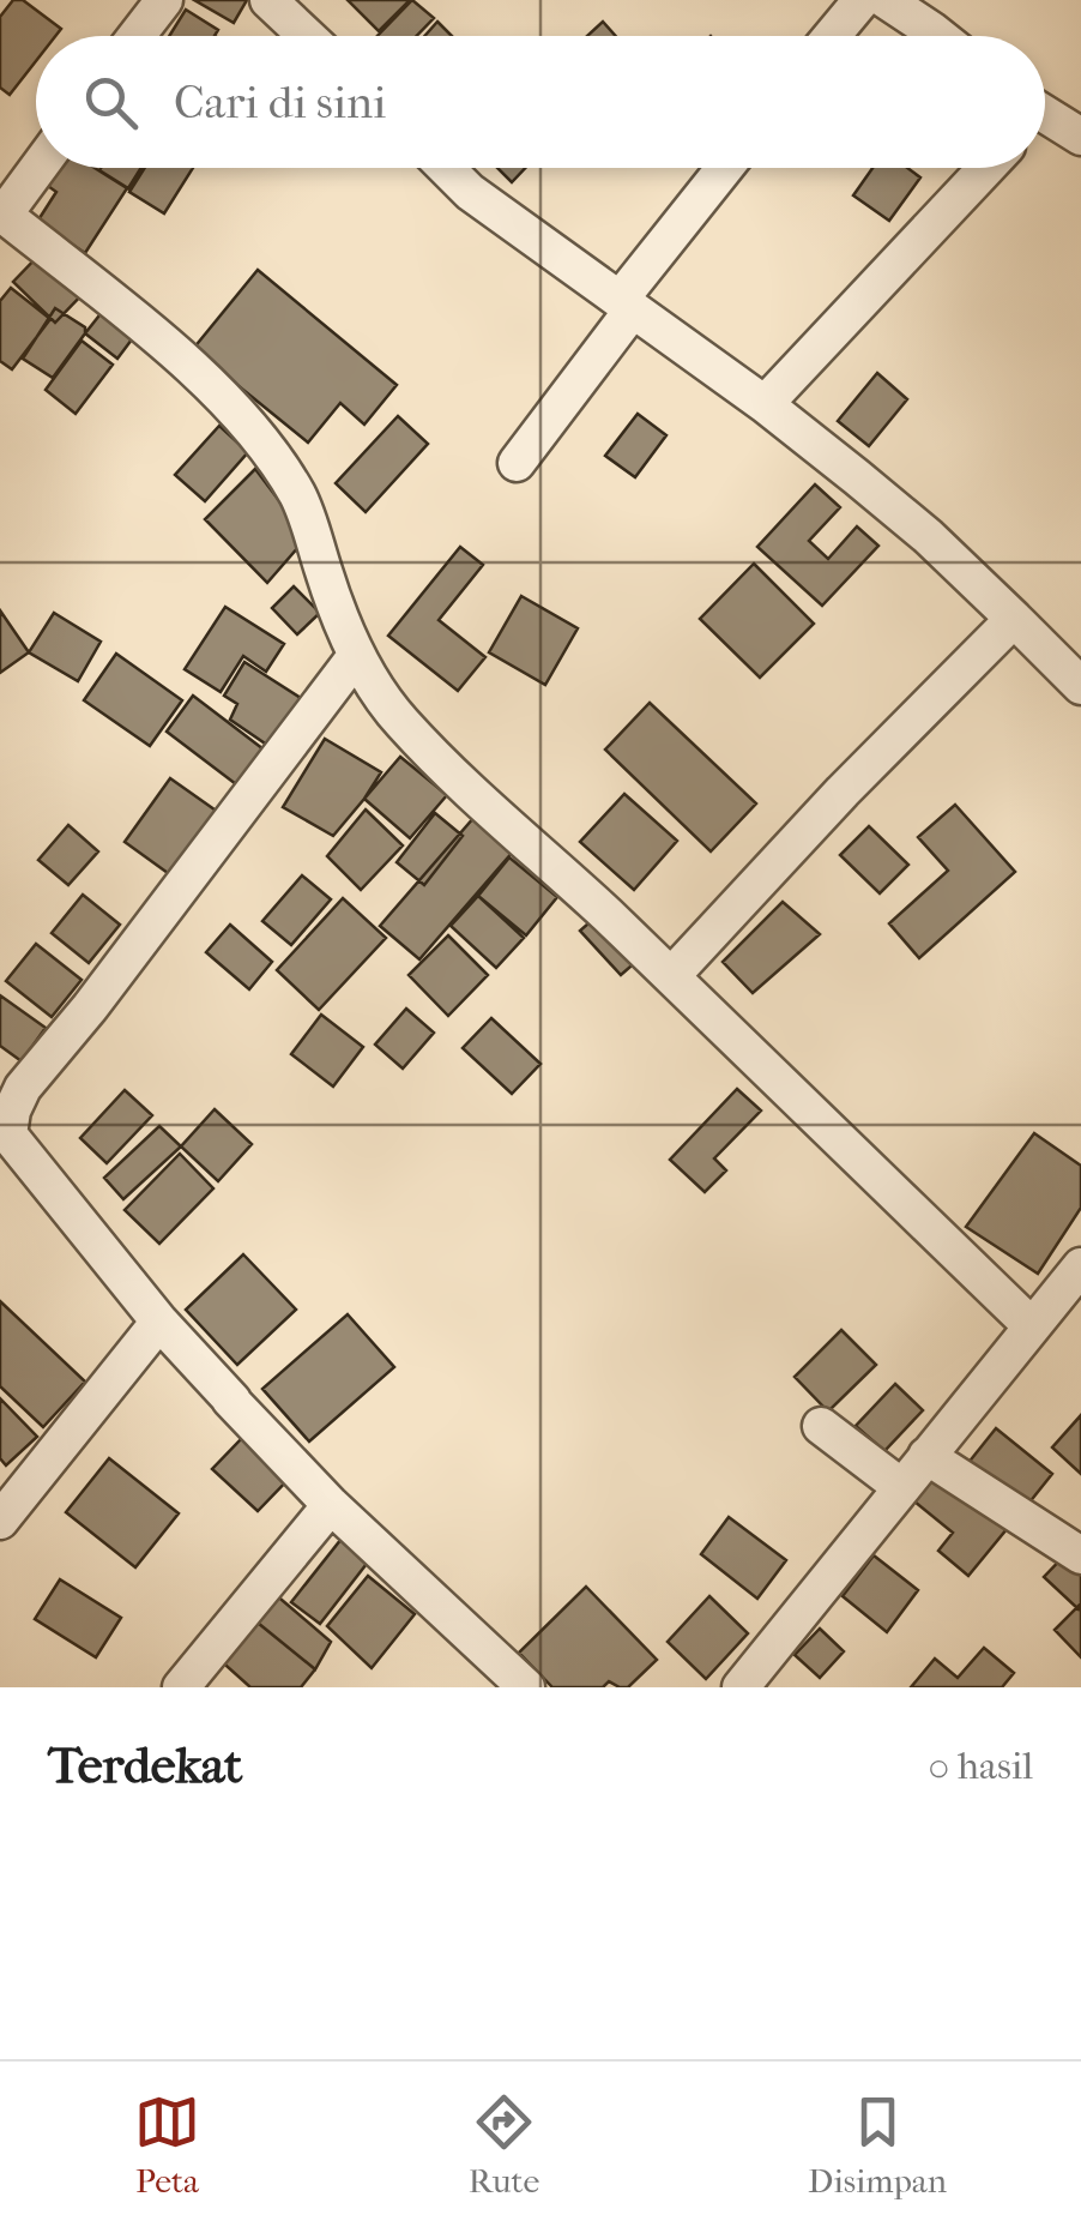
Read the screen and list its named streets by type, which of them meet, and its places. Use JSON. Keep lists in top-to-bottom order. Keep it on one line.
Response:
{"page":{"search":"Cari di sini","heading":["Terdekat","0 hasil"],"nav":["Peta","Rute","Disimpan"]}}
